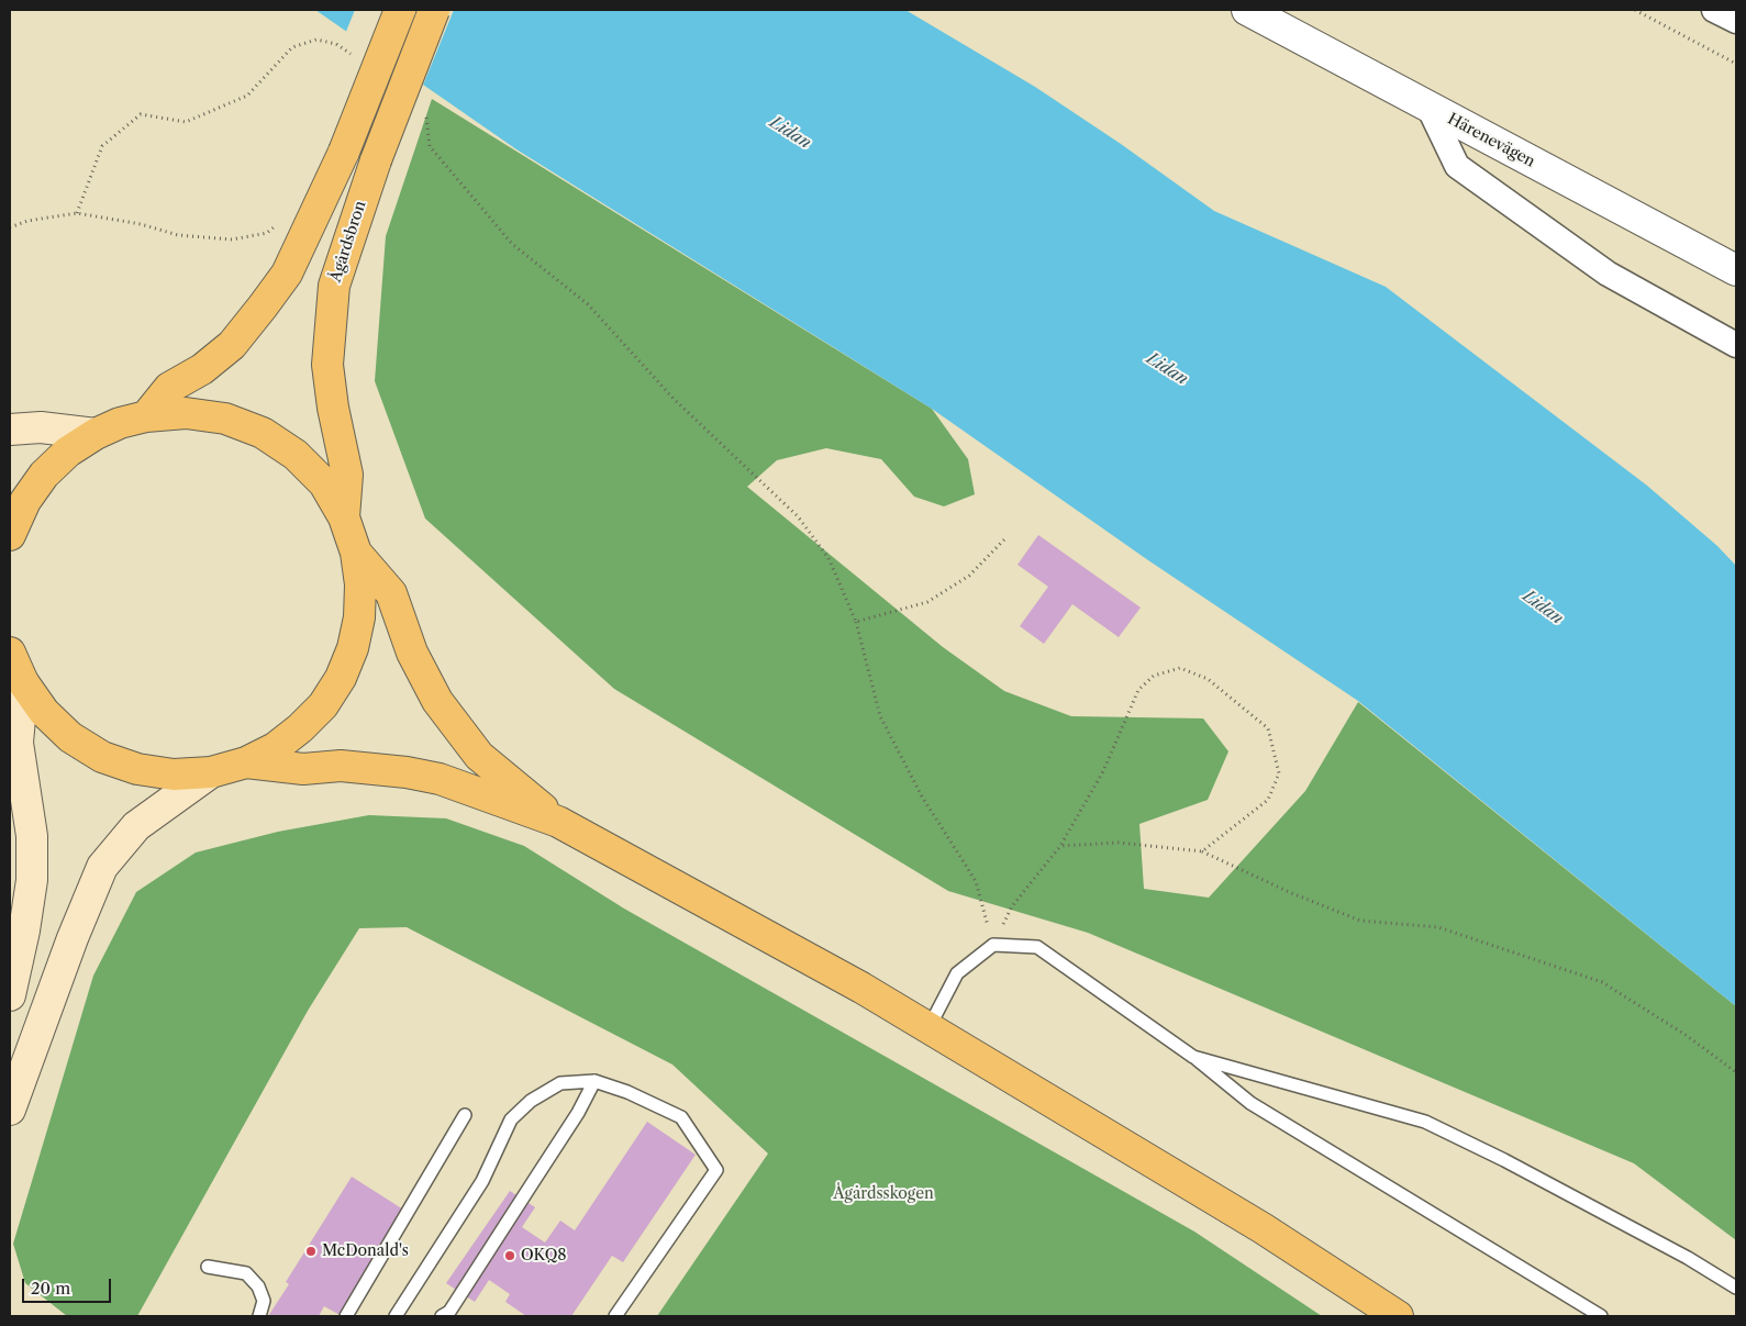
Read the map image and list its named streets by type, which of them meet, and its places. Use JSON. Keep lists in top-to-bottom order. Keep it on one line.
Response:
{"streets":{"main road":["Ågårdsbron"],"street":["Härenevägen"]},"water":["Lidan"],"parks":["Ågårdsskogen"],"places":["McDonald's","OKQ8"],"scale_bar":"20 m"}
